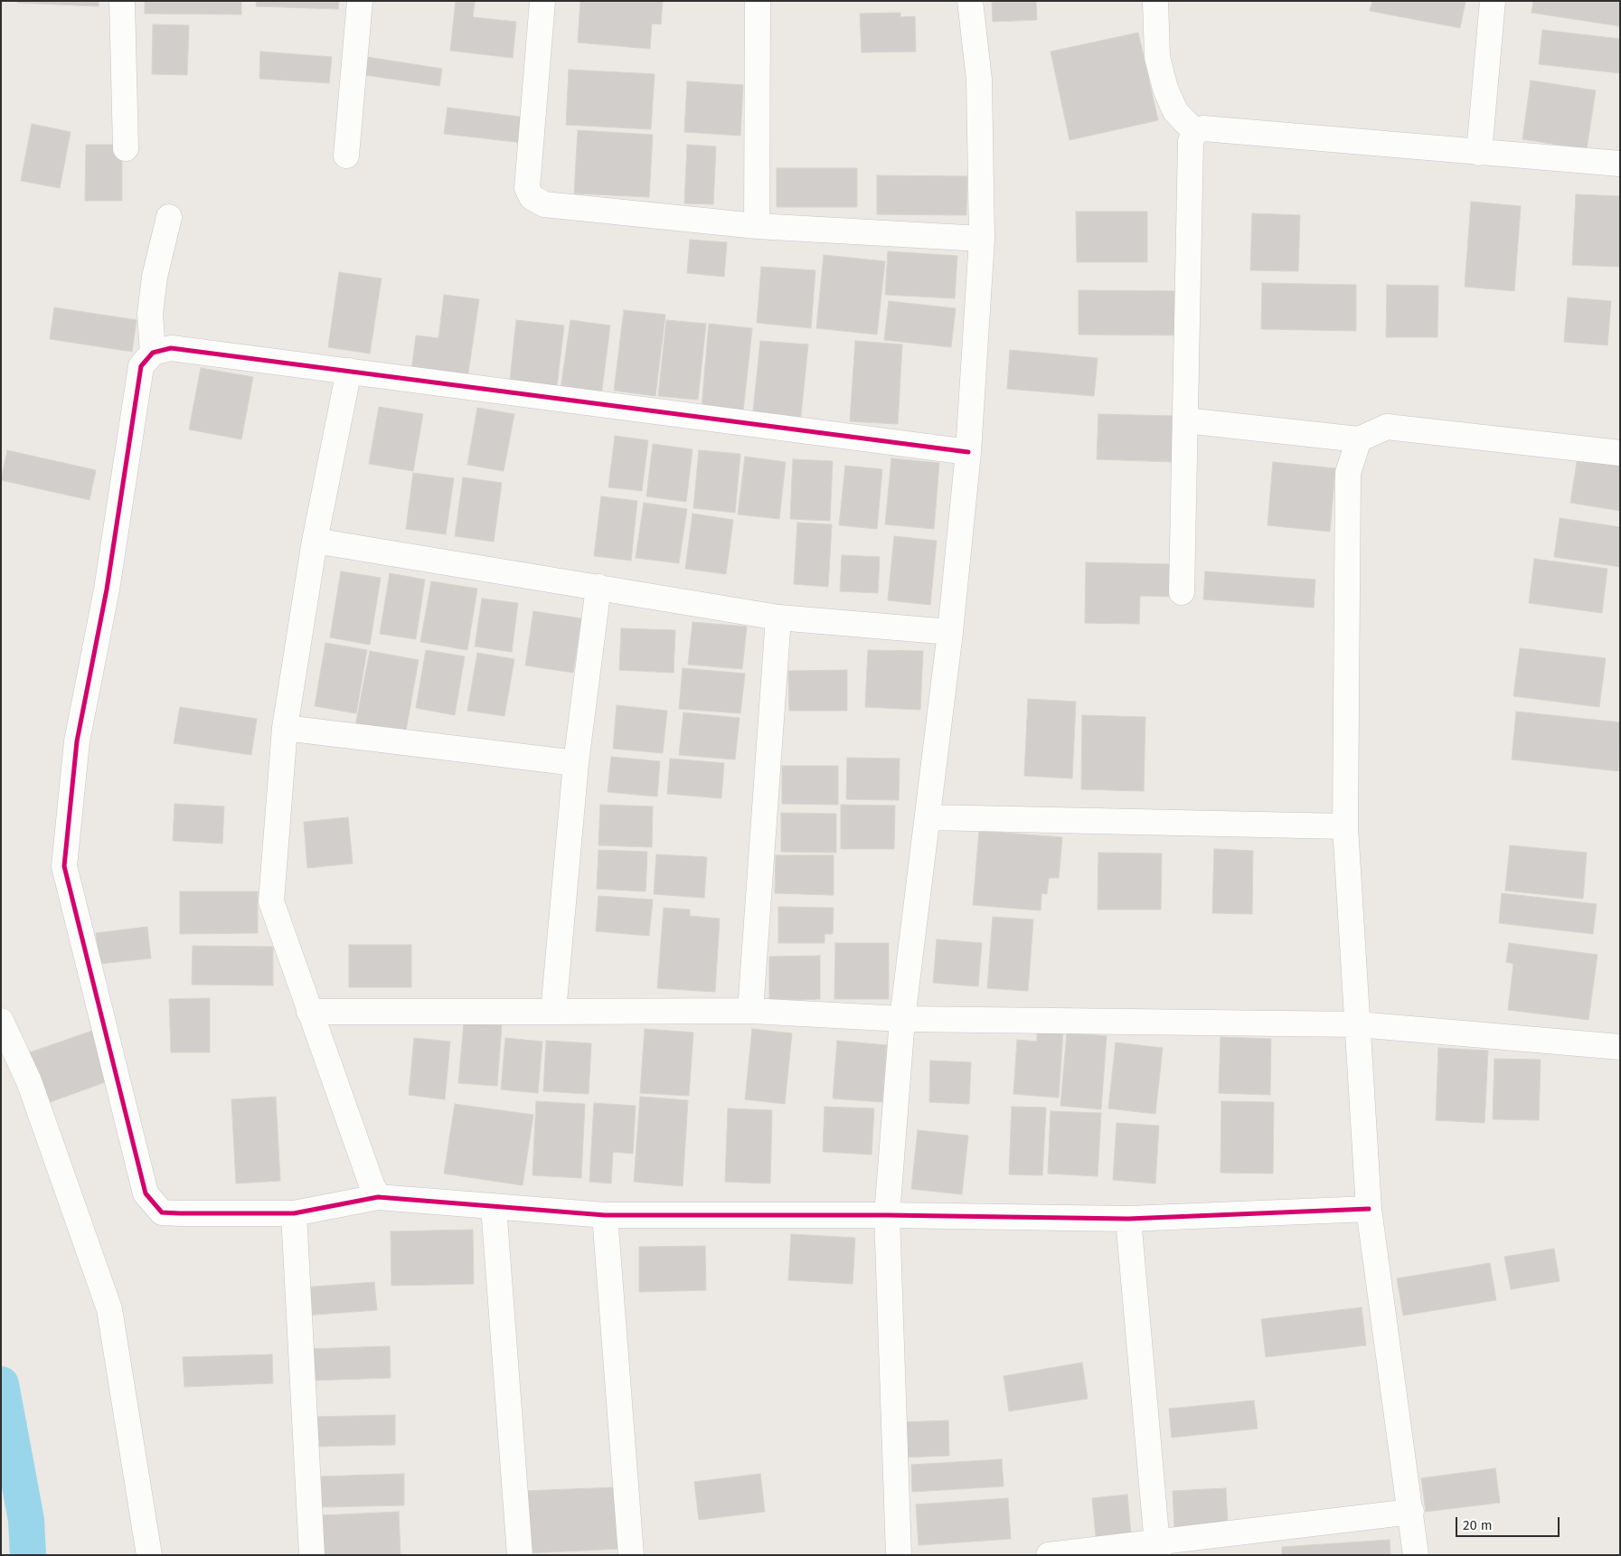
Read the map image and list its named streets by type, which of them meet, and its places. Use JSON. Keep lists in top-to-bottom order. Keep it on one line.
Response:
{"scale_bar":"20 m"}
